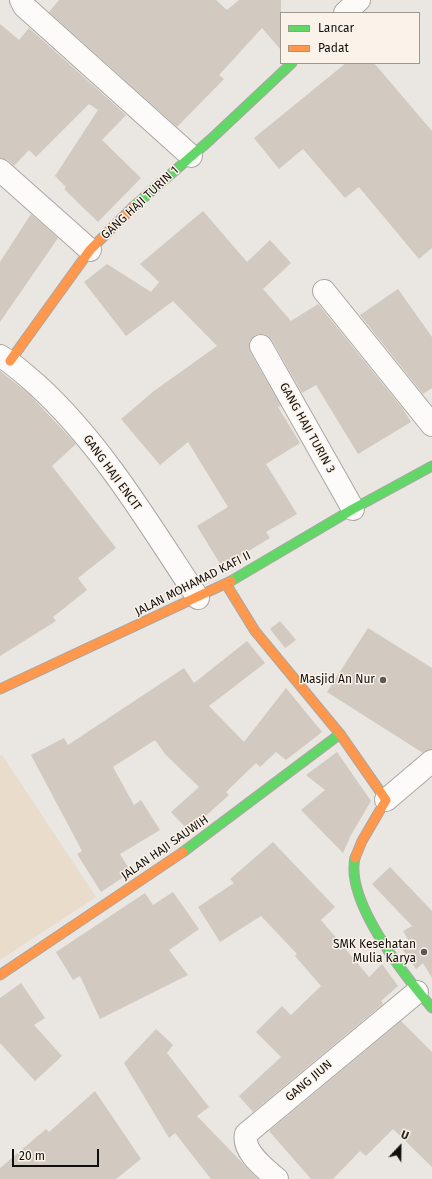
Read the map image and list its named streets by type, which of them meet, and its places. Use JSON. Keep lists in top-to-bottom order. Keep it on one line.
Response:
{"streets":{"street":["GANG HAJI TURIN 1","GANG HAJI TURIN 3","GANG HAJI ENCIT","JALAN MOHAMAD KAFI II","JALAN HAJI SAUWIH","GANG JIUN"]},"crossings":[["GANG HAJI TURIN 1","GANG HAJI ENCIT"],["GANG HAJI TURIN 3","JALAN MOHAMAD KAFI II"],["GANG HAJI ENCIT","JALAN MOHAMAD KAFI II"]],"places":["Masjid An Nur","SMK Kesehatan Mulia Karya"],"legend":["Lancar","Padat"],"scale_bar":"20 m","north":"top"}
